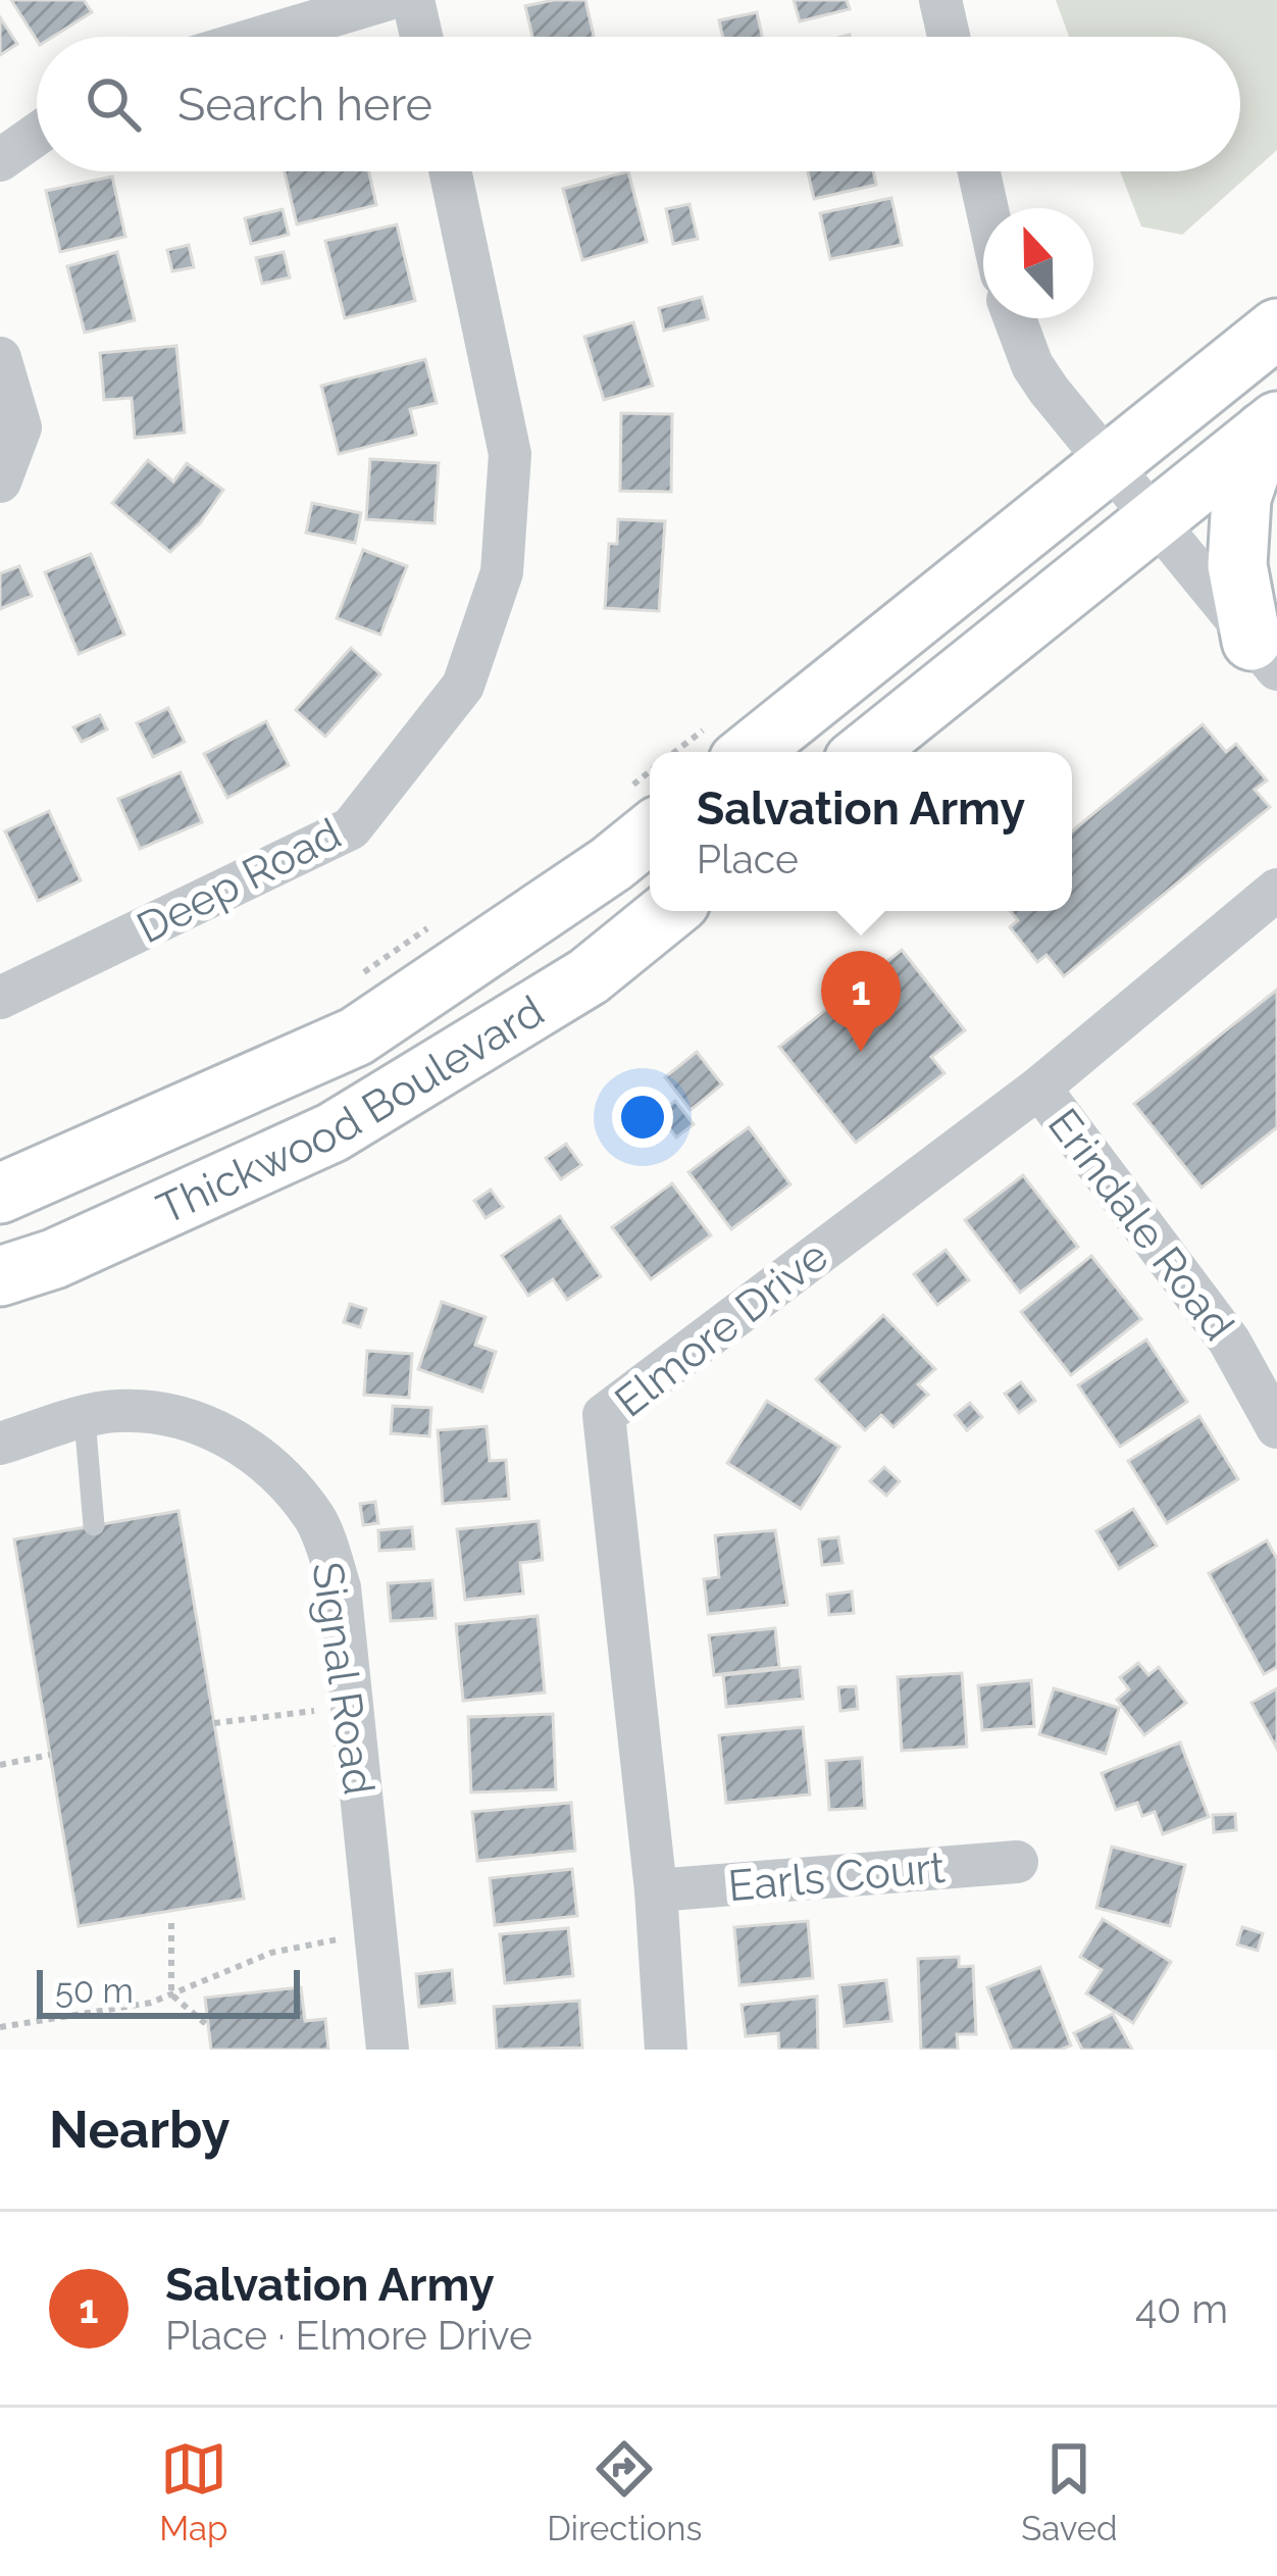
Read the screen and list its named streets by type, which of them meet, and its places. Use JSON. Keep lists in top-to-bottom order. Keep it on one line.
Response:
{"streets":{"main road":["Thickwood Boulevard"],"street":["Deep Road","Erindale Road","Elmore Drive","Signal Road","Earls Court"]},"crossings":[["Erindale Road","Elmore Drive"],["Elmore Drive","Earls Court"]],"scale_bar":"50 m","north":"top","page":{"search":"Search here","popup":["Salvation Army","Place"],"pins":"1","scale":"50 m","heading":"Nearby","list":[{"mark":"1","name":"Salvation Army","note":"Place · Elmore Drive","value":"40 m"}],"nav":["Map","Directions","Saved"]}}
